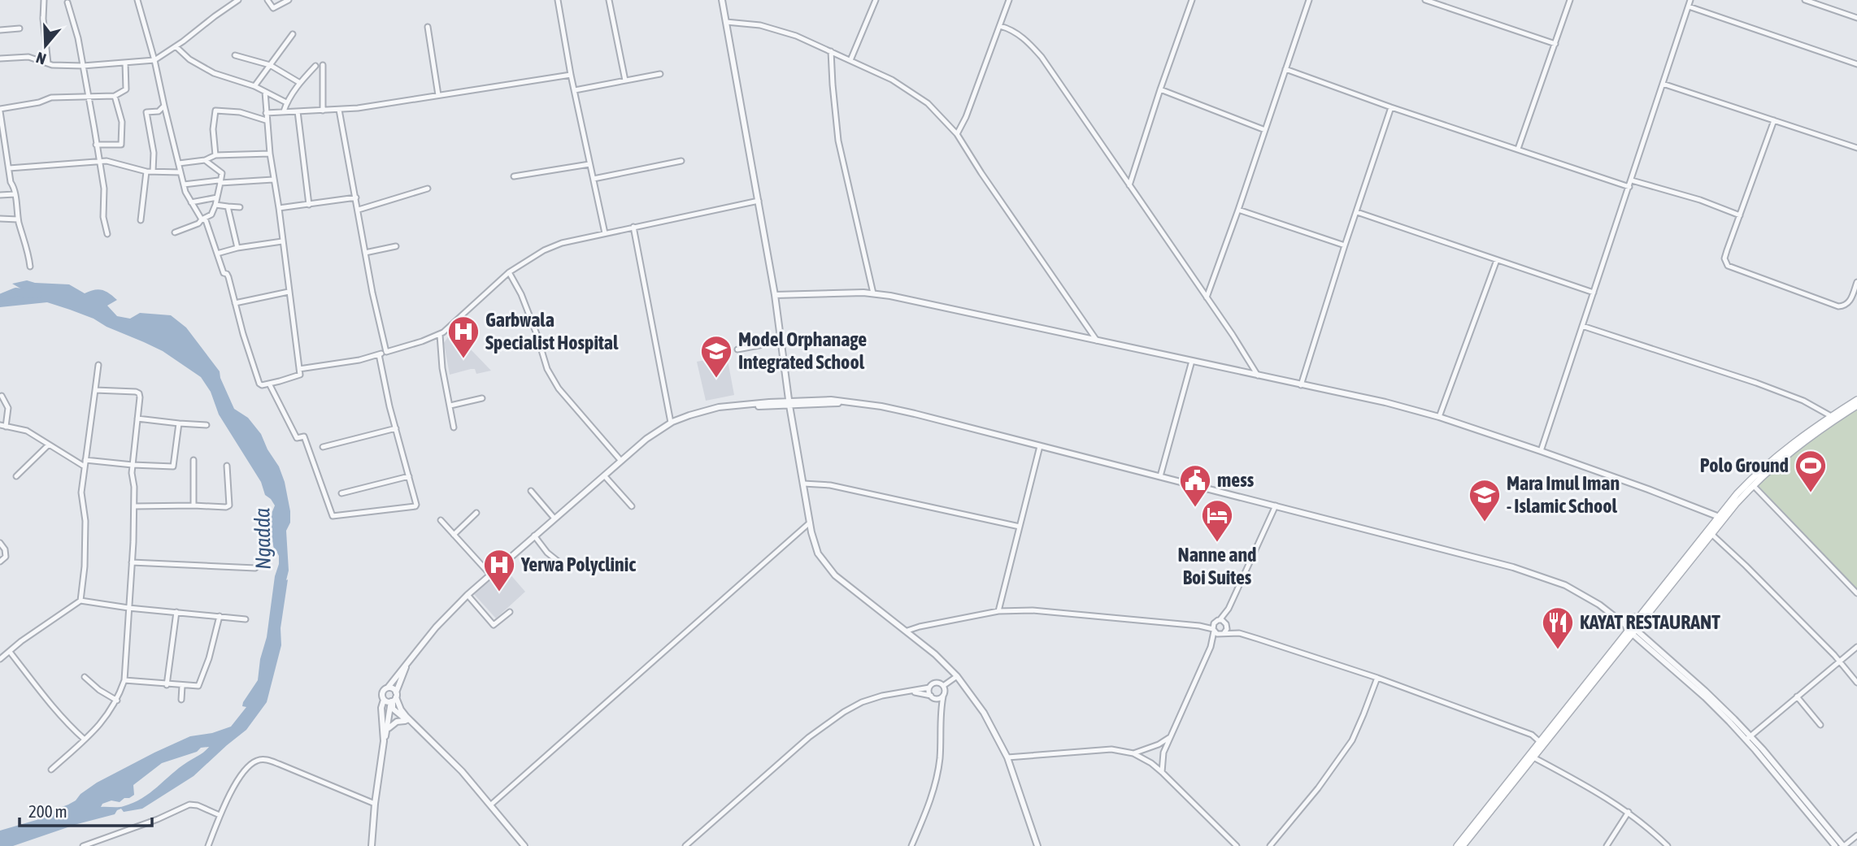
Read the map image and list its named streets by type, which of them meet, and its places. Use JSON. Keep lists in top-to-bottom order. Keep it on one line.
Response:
{"water":["Ngadda"],"places":{"hospital":["Garbwala Specialist Hospital","Yerwa Polyclinic"],"school or university":["Model Orphanage Integrated School","Mara Imul Iman - Islamic School"],"sports":["Polo Ground"],"public building":["mess"],"hotel":["Nanne and Boi Suites"],"restaurant":["KAYAT RESTAURANT"]},"scale_bar":"200 m","north":"bottom"}
